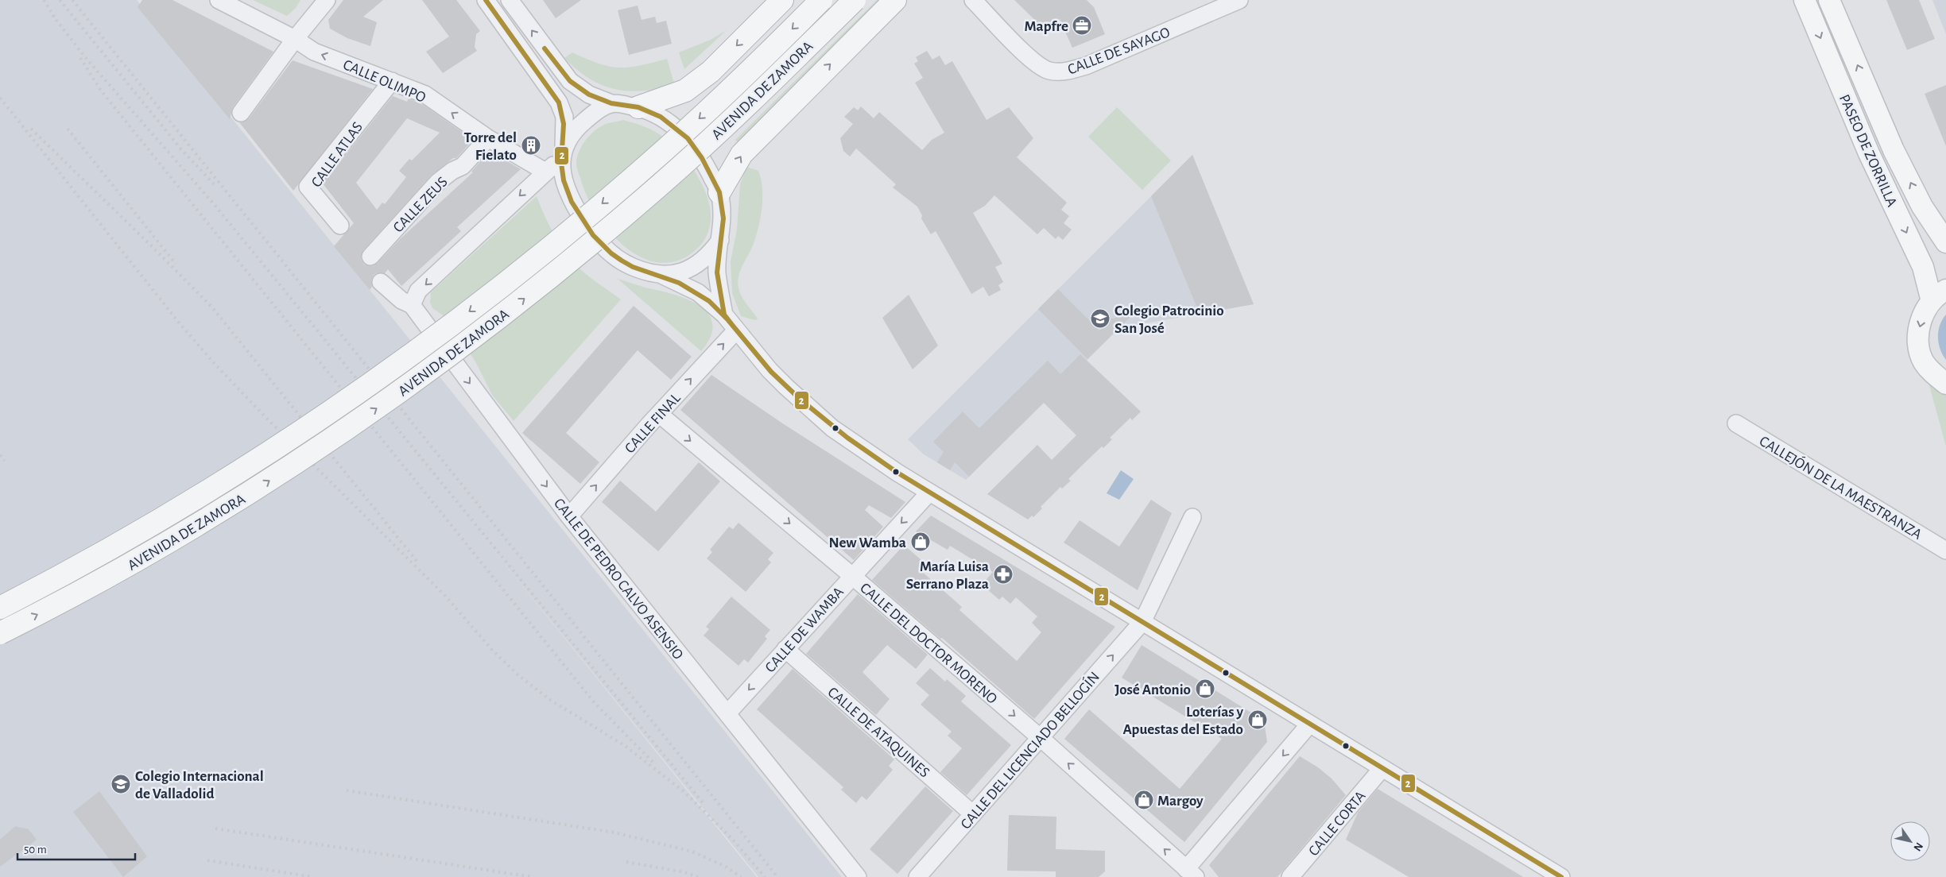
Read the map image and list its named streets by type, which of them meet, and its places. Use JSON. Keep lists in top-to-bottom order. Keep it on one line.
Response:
{"streets":{"highway":["AVENIDA DE ZAMORA"],"main road":["PASEO DE ZORRILLA"],"street":["CALLE DE SAYAGO","CALLE OLIMPO","CALLE ATLAS","CALLE ZEUS","CALLE FINAL","CALLEJÓN DE LA MAESTRANZA","CALLE DE PEDRO CALVO ASENSIO","CALLE DE WAMBA","CALLE DEL DOCTOR MORENO","CALLE DE ATAQUINES","CALLE DEL LICENCIADO BELLOGÍN","CALLE CORTA"]},"crossings":[["CALLE OLIMPO","CALLE ATLAS"],["CALLE OLIMPO","CALLE ZEUS"],["CALLE FINAL","CALLE DE PEDRO CALVO ASENSIO"],["CALLE FINAL","CALLE DEL DOCTOR MORENO"],["CALLE DE PEDRO CALVO ASENSIO","CALLE DE WAMBA"],["CALLE DE WAMBA","CALLE DEL DOCTOR MORENO"],["CALLE DE WAMBA","CALLE DE ATAQUINES"],["CALLE DEL DOCTOR MORENO","CALLE DEL LICENCIADO BELLOGÍN"],["CALLE DE ATAQUINES","CALLE DEL LICENCIADO BELLOGÍN"]],"one_way":["CALLE OLIMPO","CALLE FINAL","CALLE DE WAMBA"],"places":{"office":["Mapfre"],"building":["Torre del Fielato"],"school or university":["Colegio Patrocinio San José","Colegio Internacional de Valladolid"],"shop":["New Wamba","José Antonio","Loterías y Apuestas del Estado","Margoy"],"pharmacy":["María Luisa Serrano Plaza"]},"lines":["transit line 2"],"scale_bar":"50 m","north":"bottom right"}
